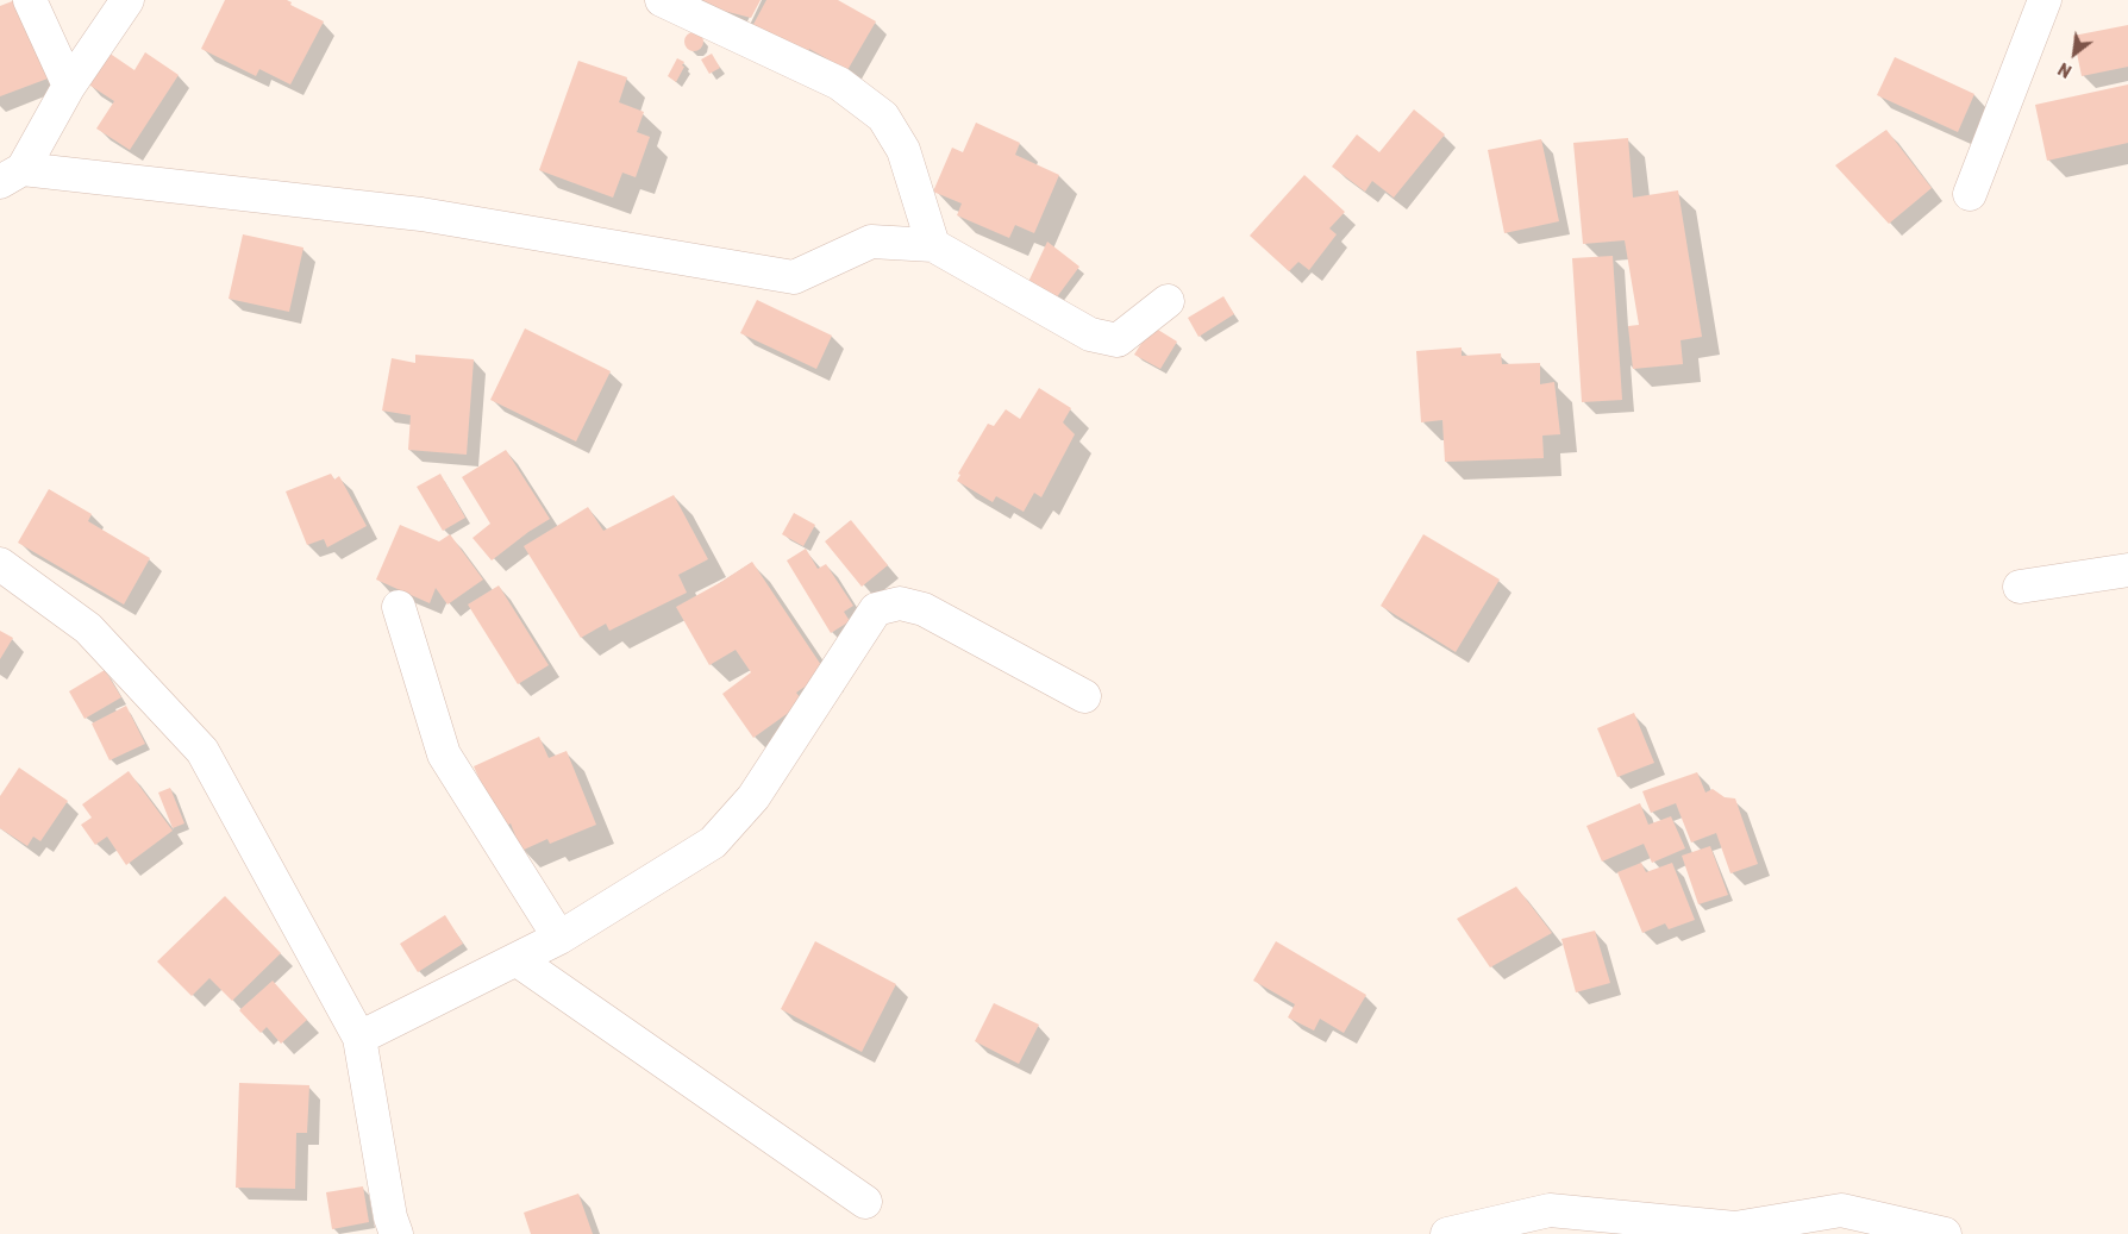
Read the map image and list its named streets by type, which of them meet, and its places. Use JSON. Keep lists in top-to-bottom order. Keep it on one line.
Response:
{"north":"bottom left"}
